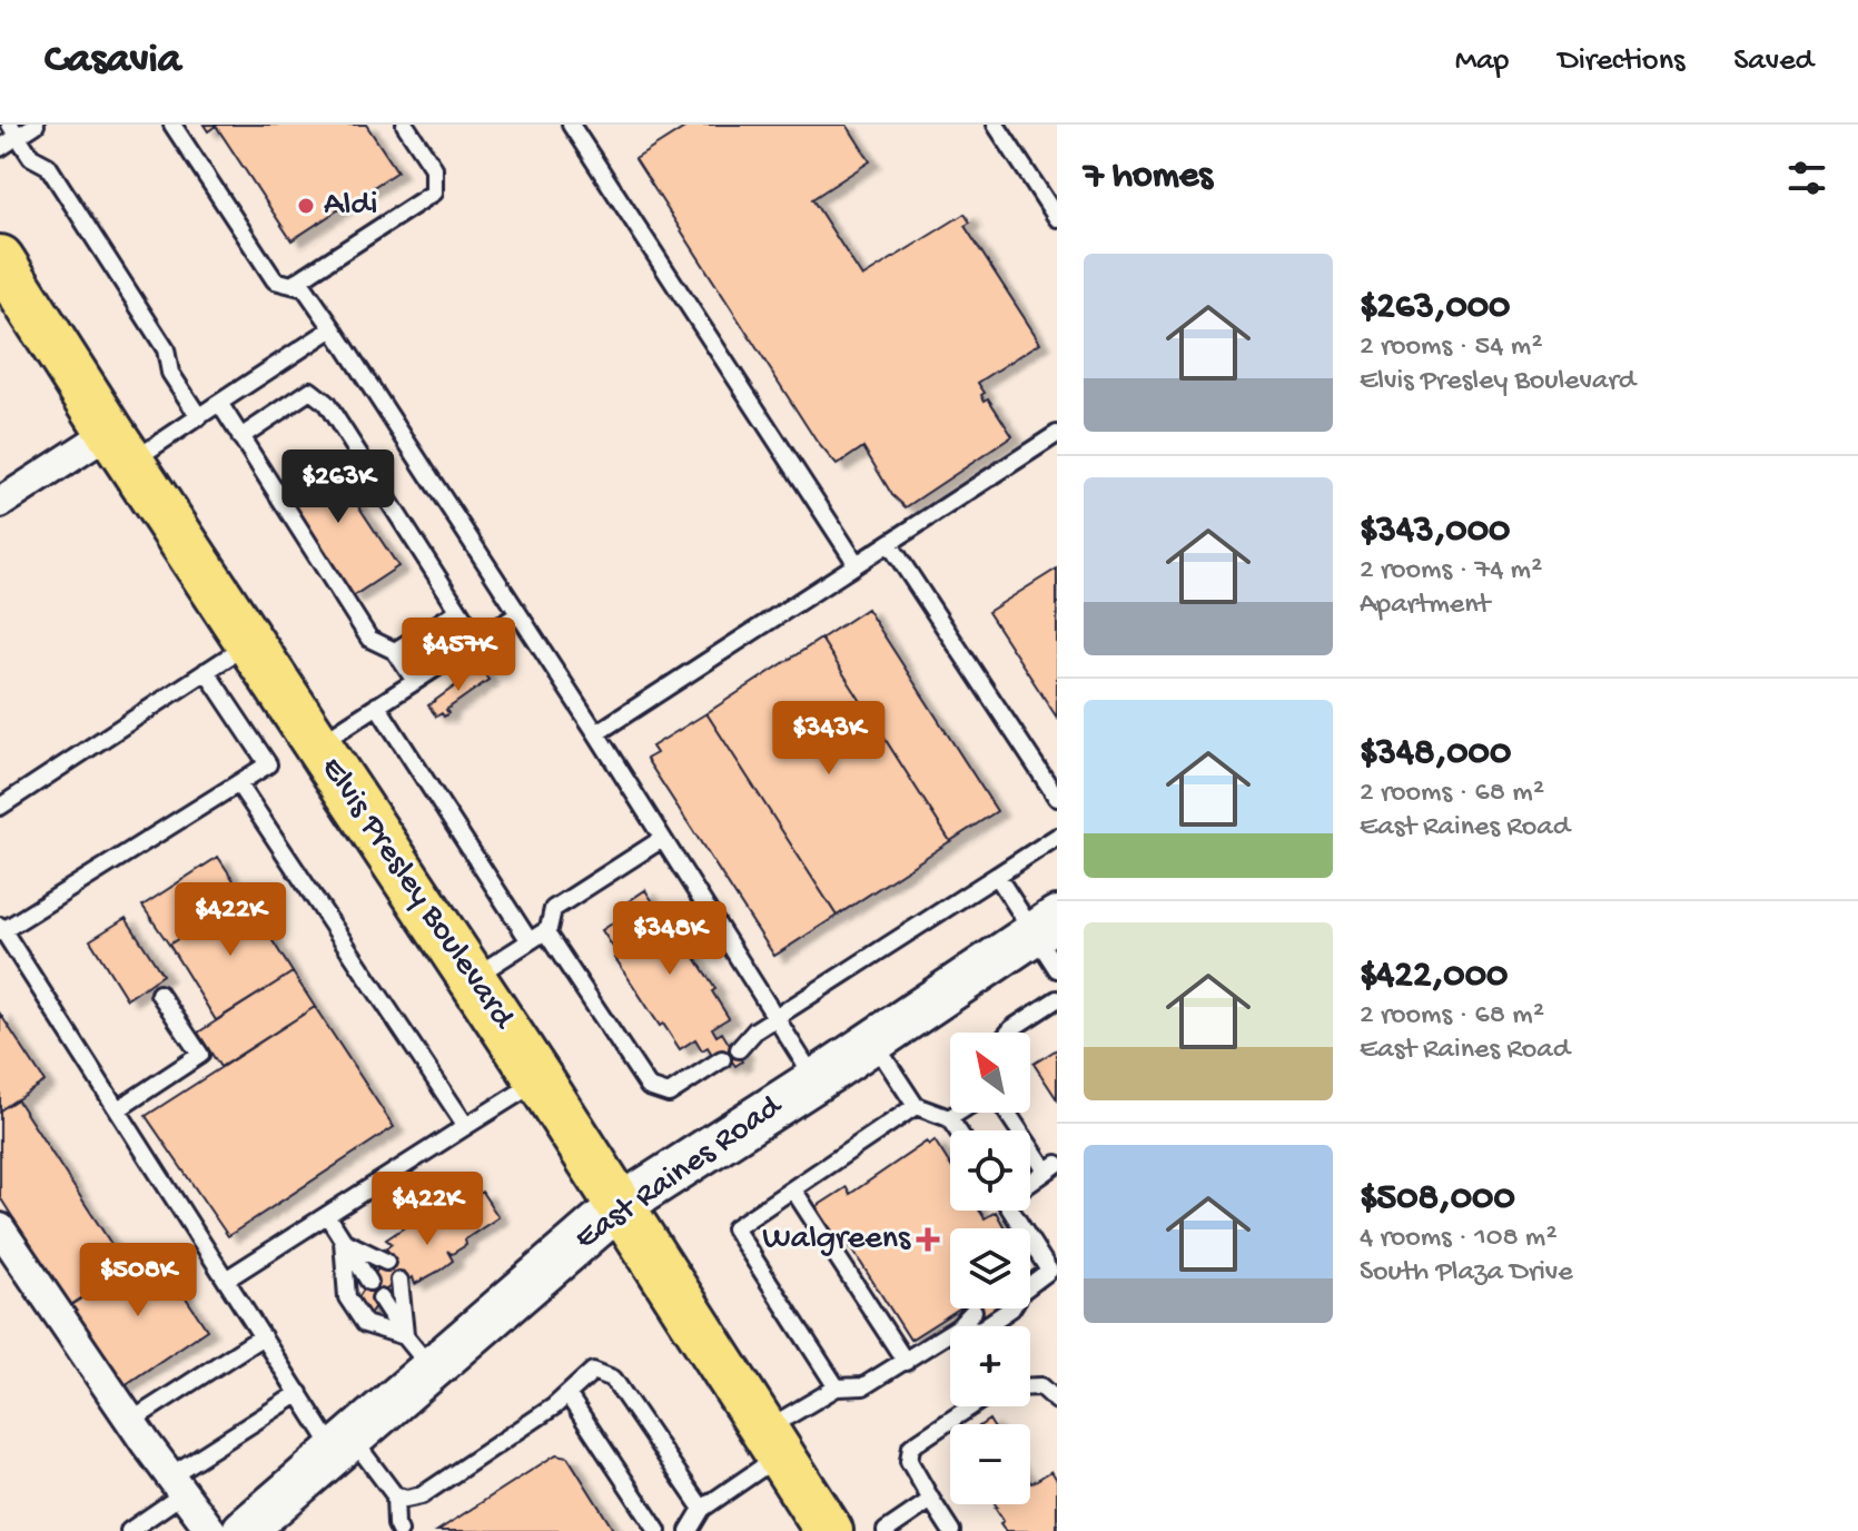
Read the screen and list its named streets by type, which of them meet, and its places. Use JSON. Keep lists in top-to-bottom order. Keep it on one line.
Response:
{"streets":{"main road":["Elvis Presley Boulevard","East Raines Road"]},"crossings":[["Elvis Presley Boulevard","East Raines Road"]],"places":{"other":["Aldi"],"health":["Walgreens"]},"north":"top left","page":{"header":"Casavia","nav":["Map","Directions","Saved"],"heading":"7 homes","list":[{"name":"$263,000","note":"2 rooms · 54 m² · Elvis Presley Boulevard"},{"name":"$343,000","note":"2 rooms · 74 m² · Apartment"},{"name":"$348,000","note":"2 rooms · 68 m² · East Raines Road"},{"name":"$422,000","note":"2 rooms · 68 m² · East Raines Road"},{"name":"$508,000","note":"4 rooms · 108 m² · South Plaza Drive"}],"price":["$263K","$457K","$343K","$422K","$348K","$422K","$508K"],"map_buttons":["+","−"]}}
